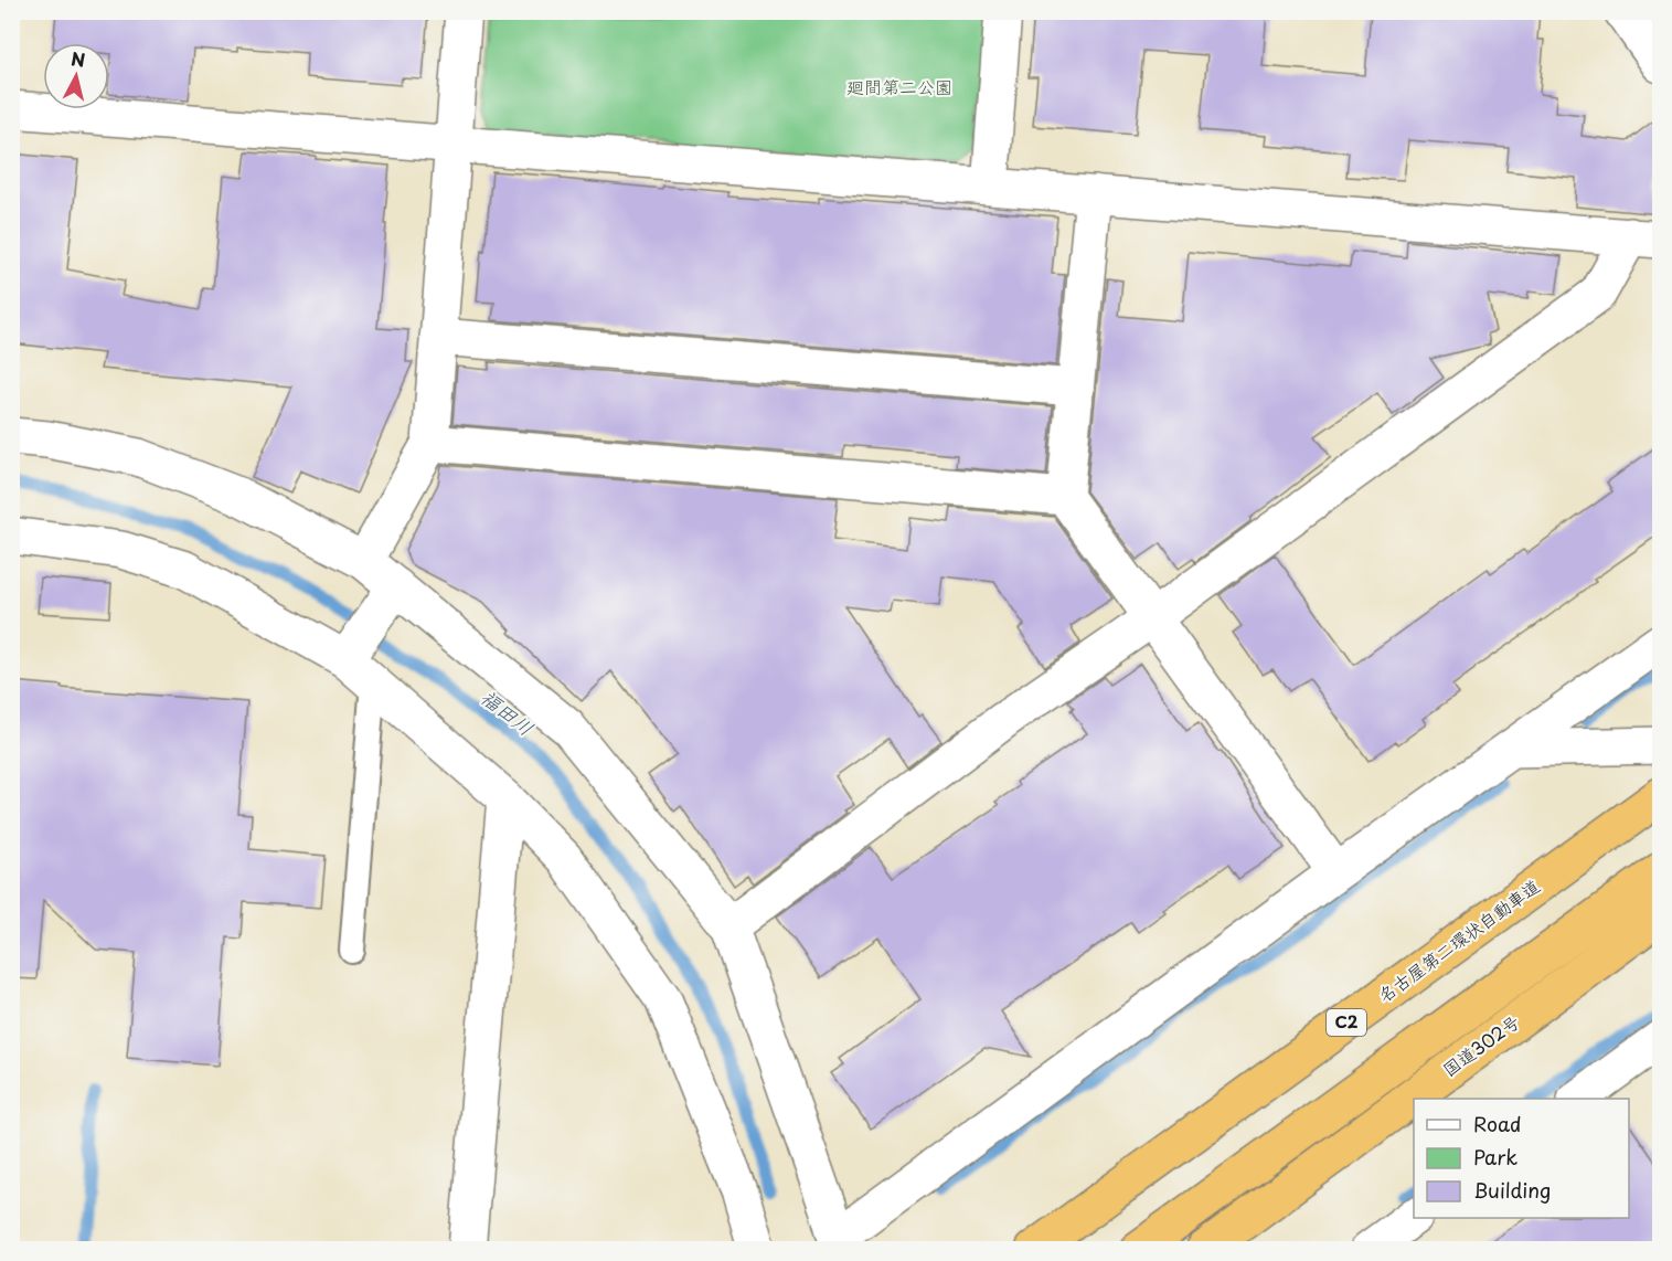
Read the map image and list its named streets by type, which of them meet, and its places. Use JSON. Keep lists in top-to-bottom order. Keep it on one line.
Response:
{"streets":{"highway":["名古屋第二環状自動車道","C2","国道302号"]},"water":["福田川"],"parks":["廻間第二公園"],"legend":["Road","Park","Building"],"north":"top"}
